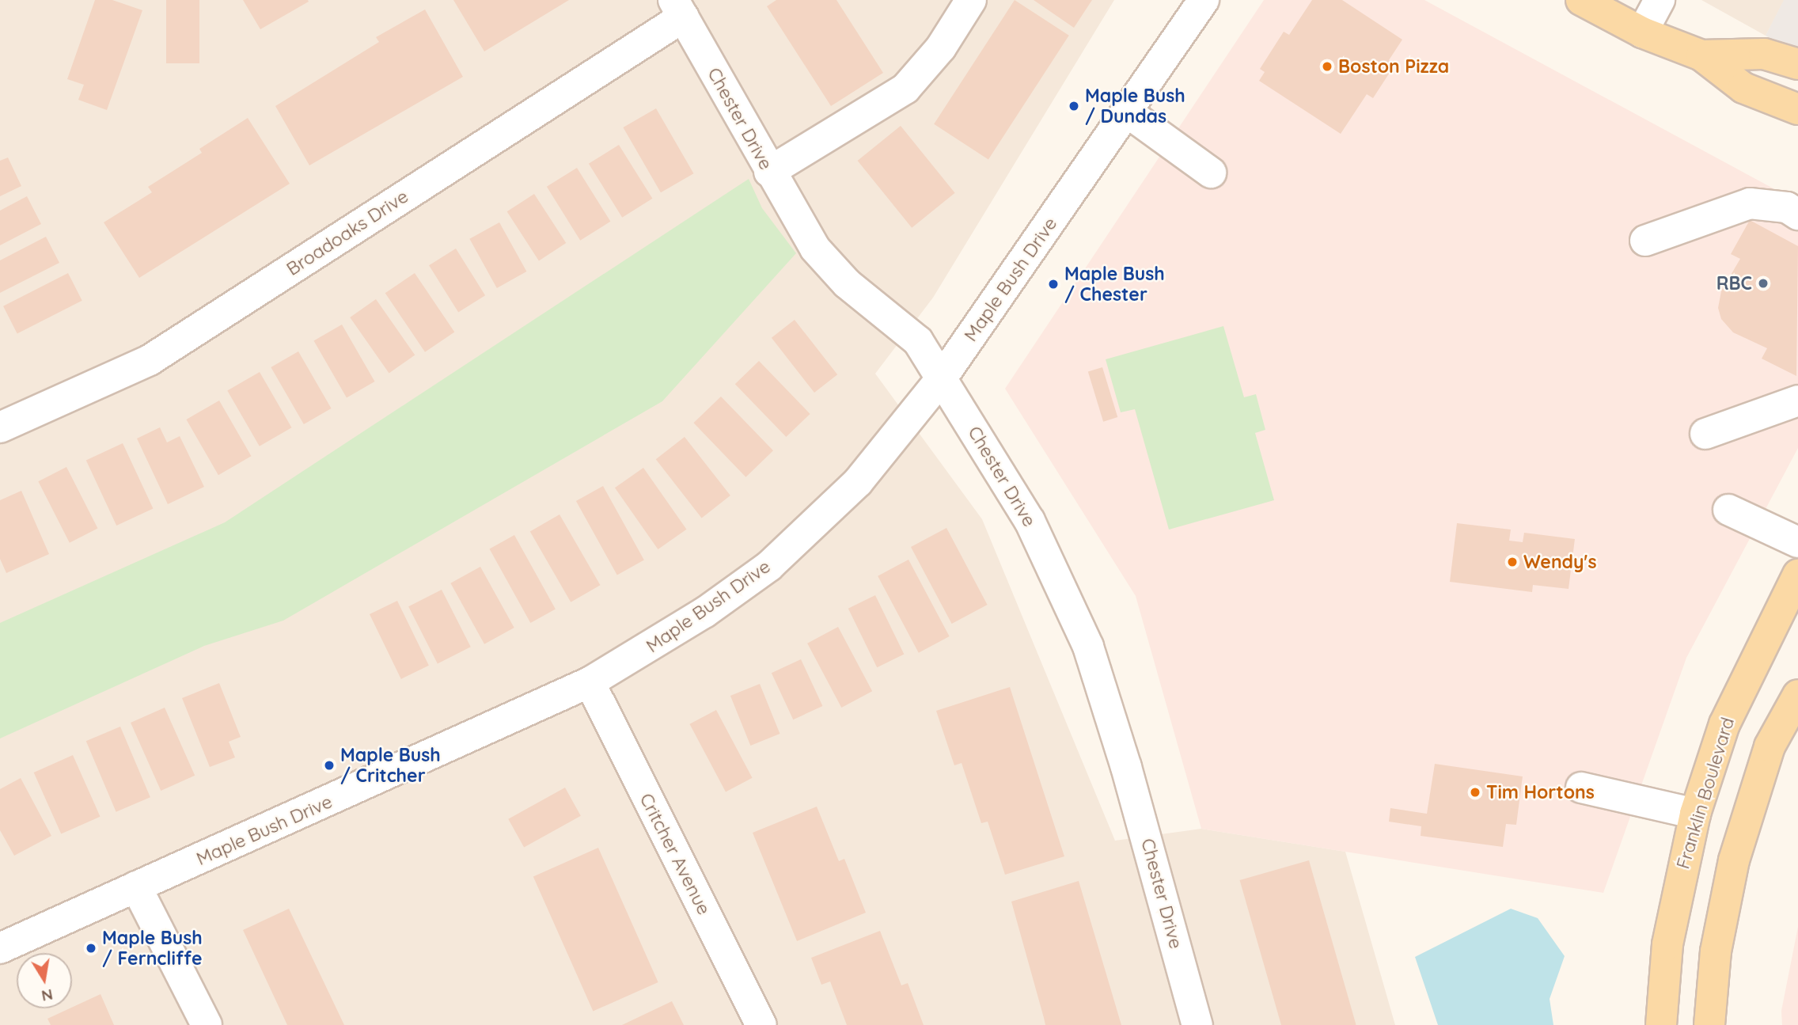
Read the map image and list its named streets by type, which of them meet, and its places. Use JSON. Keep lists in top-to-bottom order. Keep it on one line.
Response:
{"streets":{"main road":["Franklin Boulevard"],"street":["Chester Drive","Broadoaks Drive","Maple Bush Drive","Critcher Avenue"]},"crossings":[["Chester Drive","Broadoaks Drive"],["Chester Drive","Maple Bush Drive"],["Maple Bush Drive","Critcher Avenue"]],"places":["Boston Pizza","Maple Bush / Dundas","RBC","Maple Bush / Chester","Wendy's","Maple Bush / Critcher","Tim Hortons","Maple Bush / Ferncliffe"],"north":"bottom"}
